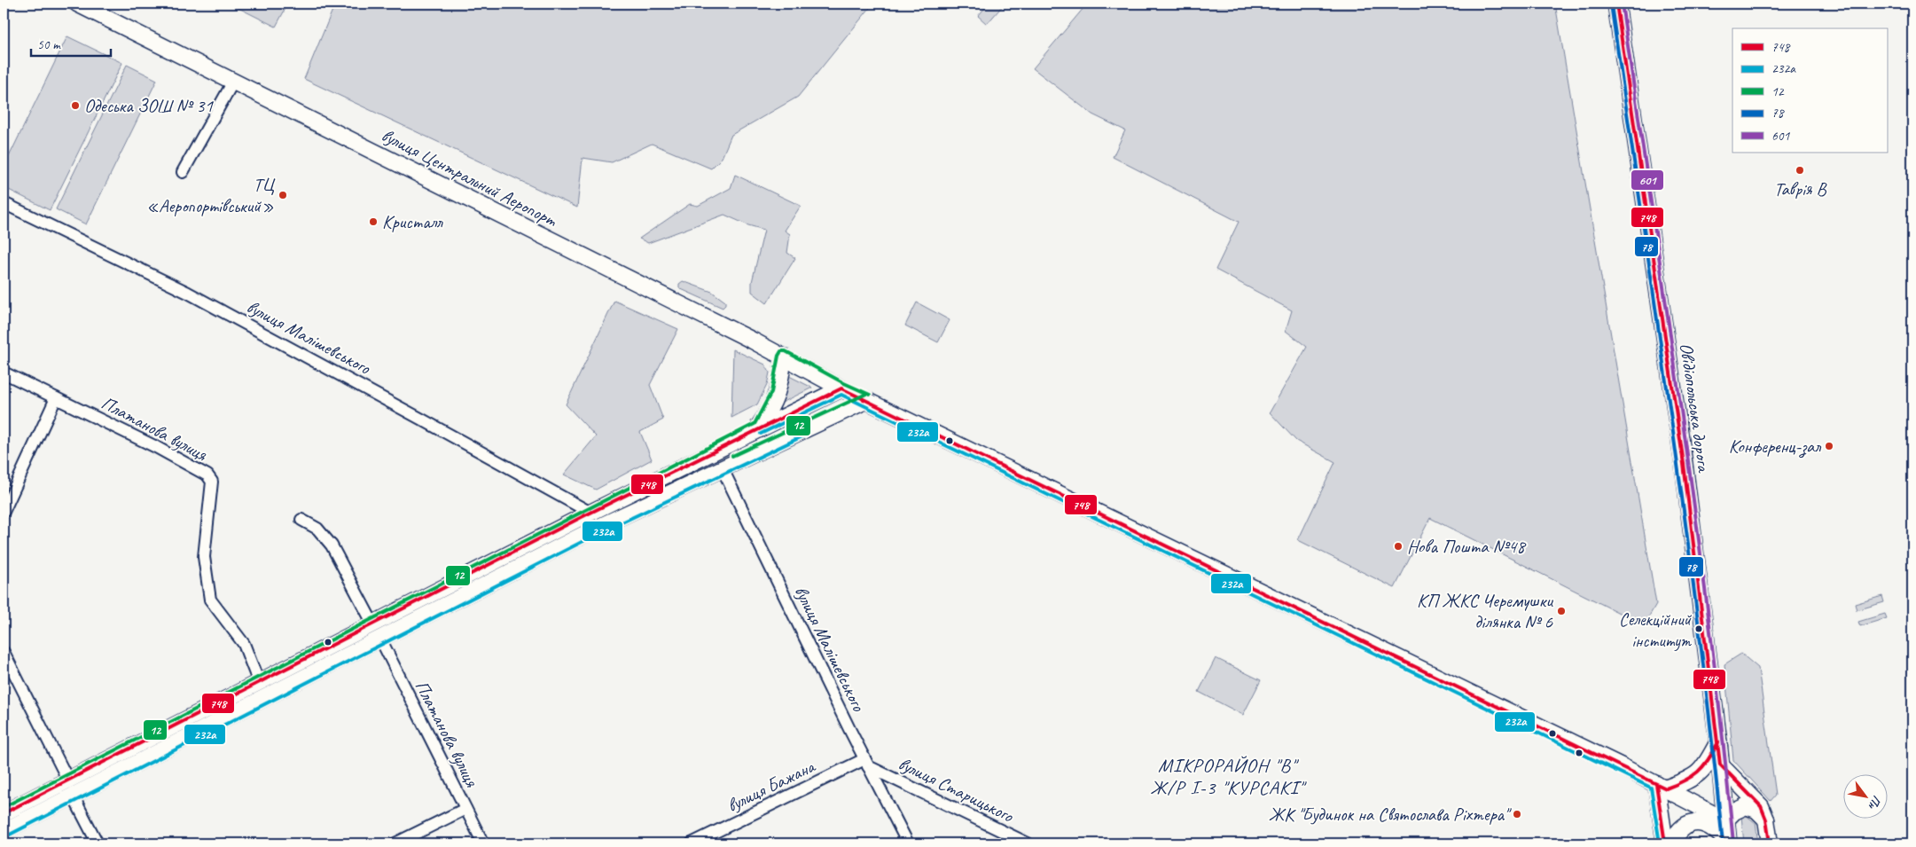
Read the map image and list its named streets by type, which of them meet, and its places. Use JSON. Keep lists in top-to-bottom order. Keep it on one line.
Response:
{"streets":{"main road":["вулиця Центральний Аеропорт","Овідіопольська дорога"],"street":["вулиця Малішевського","Платанова вулиця","вулиця Бажана","вулиця Старицького"]},"crossings":[["вулиця Центральний Аеропорт","Овідіопольська дорога"],["вулиця Малішевського","вулиця Бажана"],["вулиця Малішевського","вулиця Старицького"],["вулиця Бажана","вулиця Старицького"]],"districts":["МІКРОРАЙОН \"В\" Ж/Р I-3 \"КУРСАКІ\""],"places":["Одеська ЗОШ № 31","Таврія В","ТЦ «Аеропортівський»","Кристалл","Конференц-зал","Нова Пошта №48","КП ЖКС Черемушки ділянка № 6","Селекційний інститут","ЖК \"Будинок на Святослава Ріхтера\""],"lines":["transit line 748","transit line 601","transit line 78","transit line 12","transit line 232а"],"legend":["748","232а","12","78","601"],"scale_bar":"50 m","north":"bottom right"}
